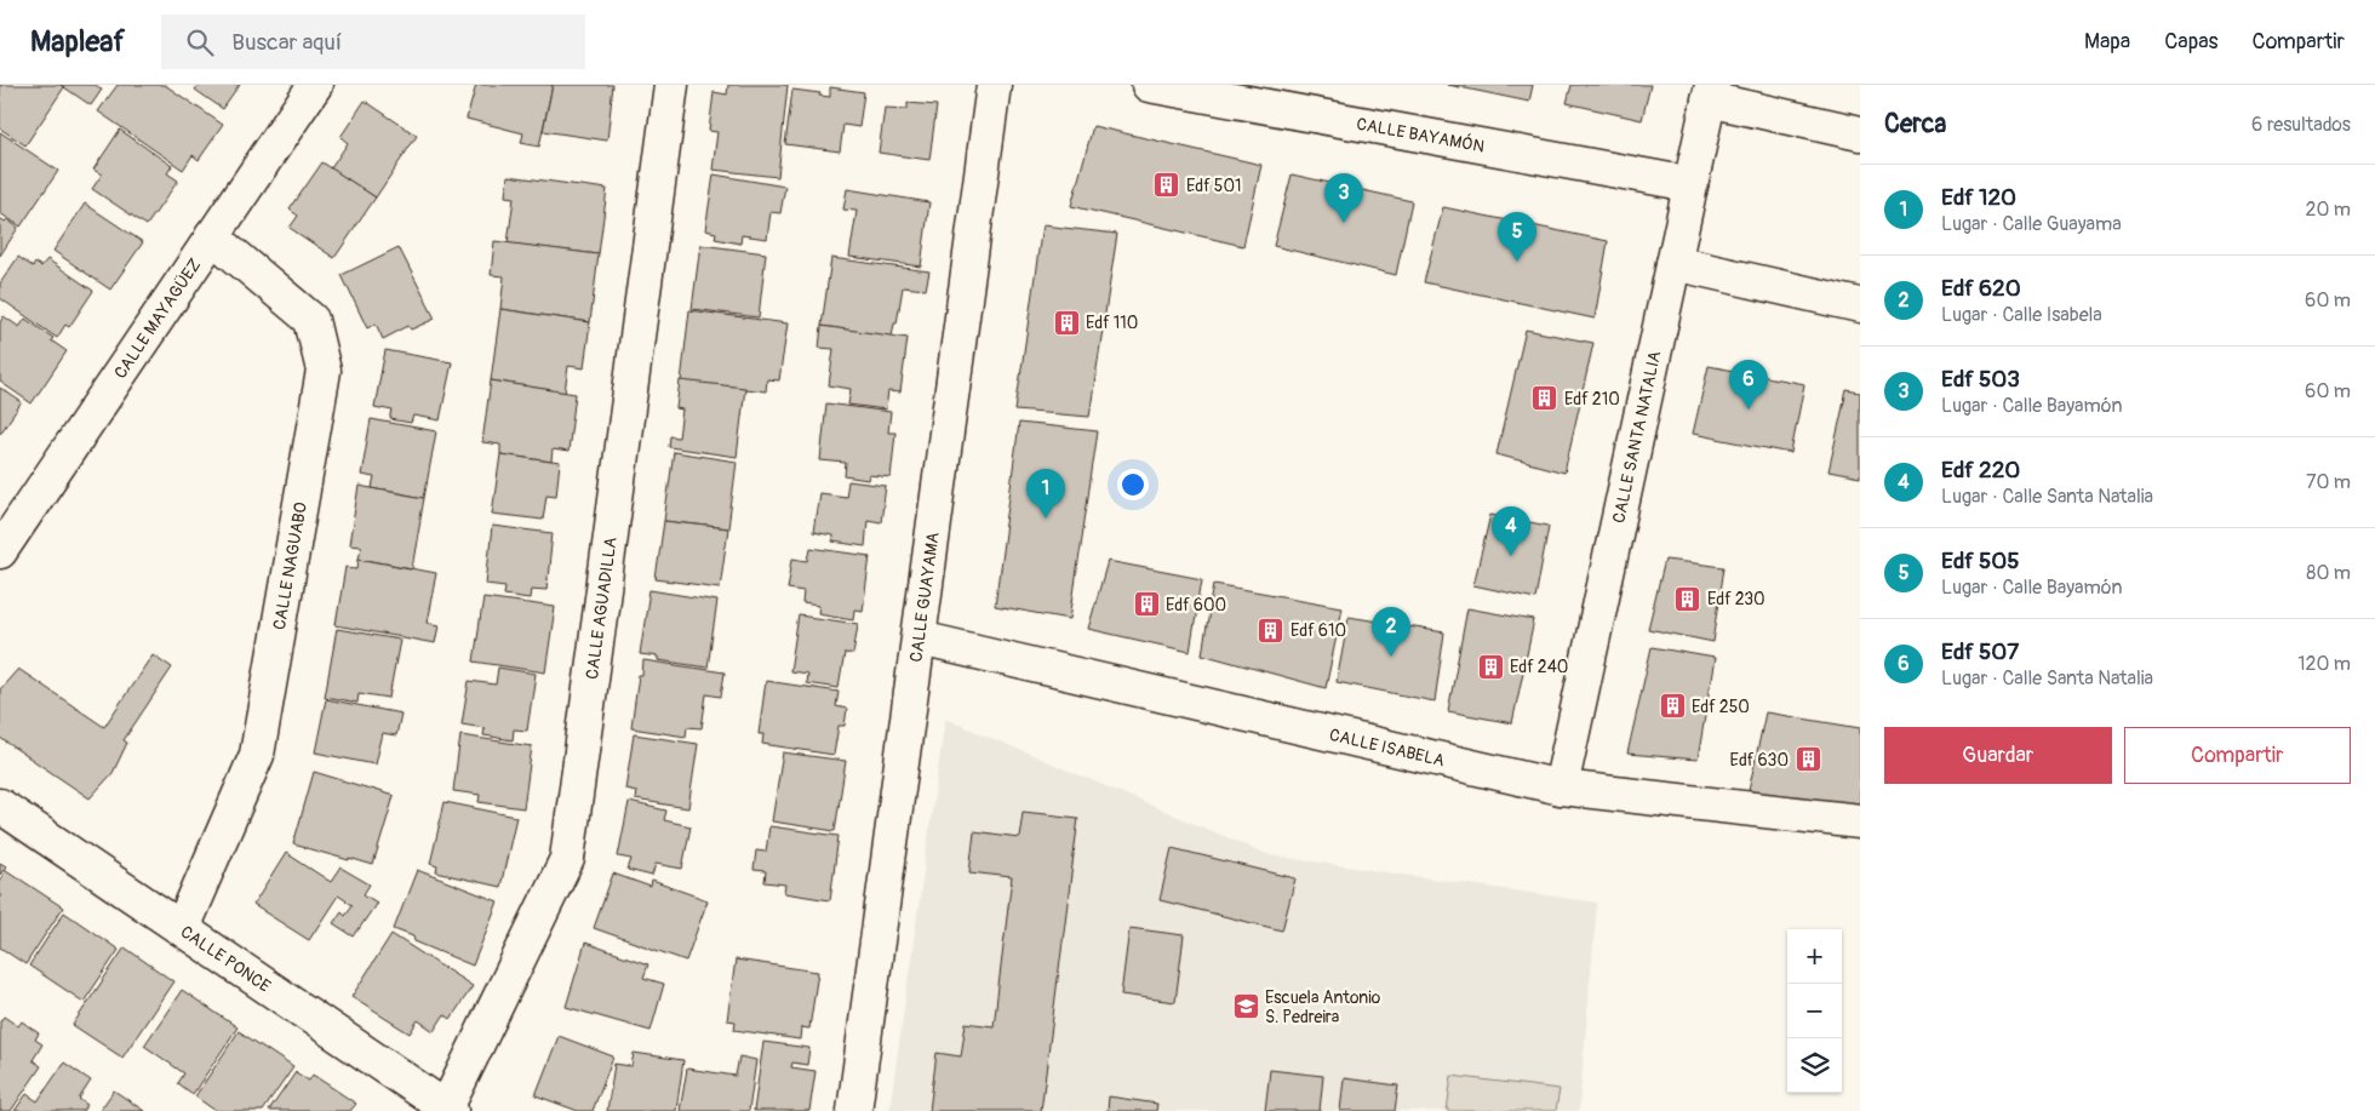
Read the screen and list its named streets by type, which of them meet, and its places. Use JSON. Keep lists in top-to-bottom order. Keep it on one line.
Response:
{"streets":{"street":["CALLE BAYAMÓN","CALLE MAYAGÜEZ","CALLE SANTA NATALIA","CALLE NAGUABO","CALLE GUAYAMA","CALLE AGUADILLA","CALLE ISABELA","CALLE PONCE"]},"crossings":[["CALLE BAYAMÓN","CALLE SANTA NATALIA"],["CALLE MAYAGÜEZ","CALLE NAGUABO"],["CALLE SANTA NATALIA","CALLE ISABELA"],["CALLE NAGUABO","CALLE PONCE"],["CALLE GUAYAMA","CALLE ISABELA"],["CALLE AGUADILLA","CALLE PONCE"]],"places":{"building":["Edf 501","Edf 110","Edf 210","Edf 230","Edf 600","Edf 610","Edf 240","Edf 250","Edf 630"],"school or university":["Escuela Antonio S. Pedreira"]},"page":{"header":"Mapleaf","search":"Buscar aquí","nav":["Mapa","Capas","Compartir"],"heading":["Cerca","6 resultados"],"list":[{"mark":"1","name":"Edf 120","note":"Lugar · Calle Guayama","value":"20 m"},{"mark":"2","name":"Edf 620","note":"Lugar · Calle Isabela","value":"60 m"},{"mark":"3","name":"Edf 503","note":"Lugar · Calle Bayamón","value":"60 m"},{"mark":"4","name":"Edf 220","note":"Lugar · Calle Santa Natalia","value":"70 m"},{"mark":"5","name":"Edf 505","note":"Lugar · Calle Bayamón","value":"80 m"},{"mark":"6","name":"Edf 507","note":"Lugar · Calle Santa Natalia","value":"120 m"}],"pins":["3","5","6","1","4","2"],"buttons":["Guardar","Compartir"],"map_buttons":["+","−"]}}
